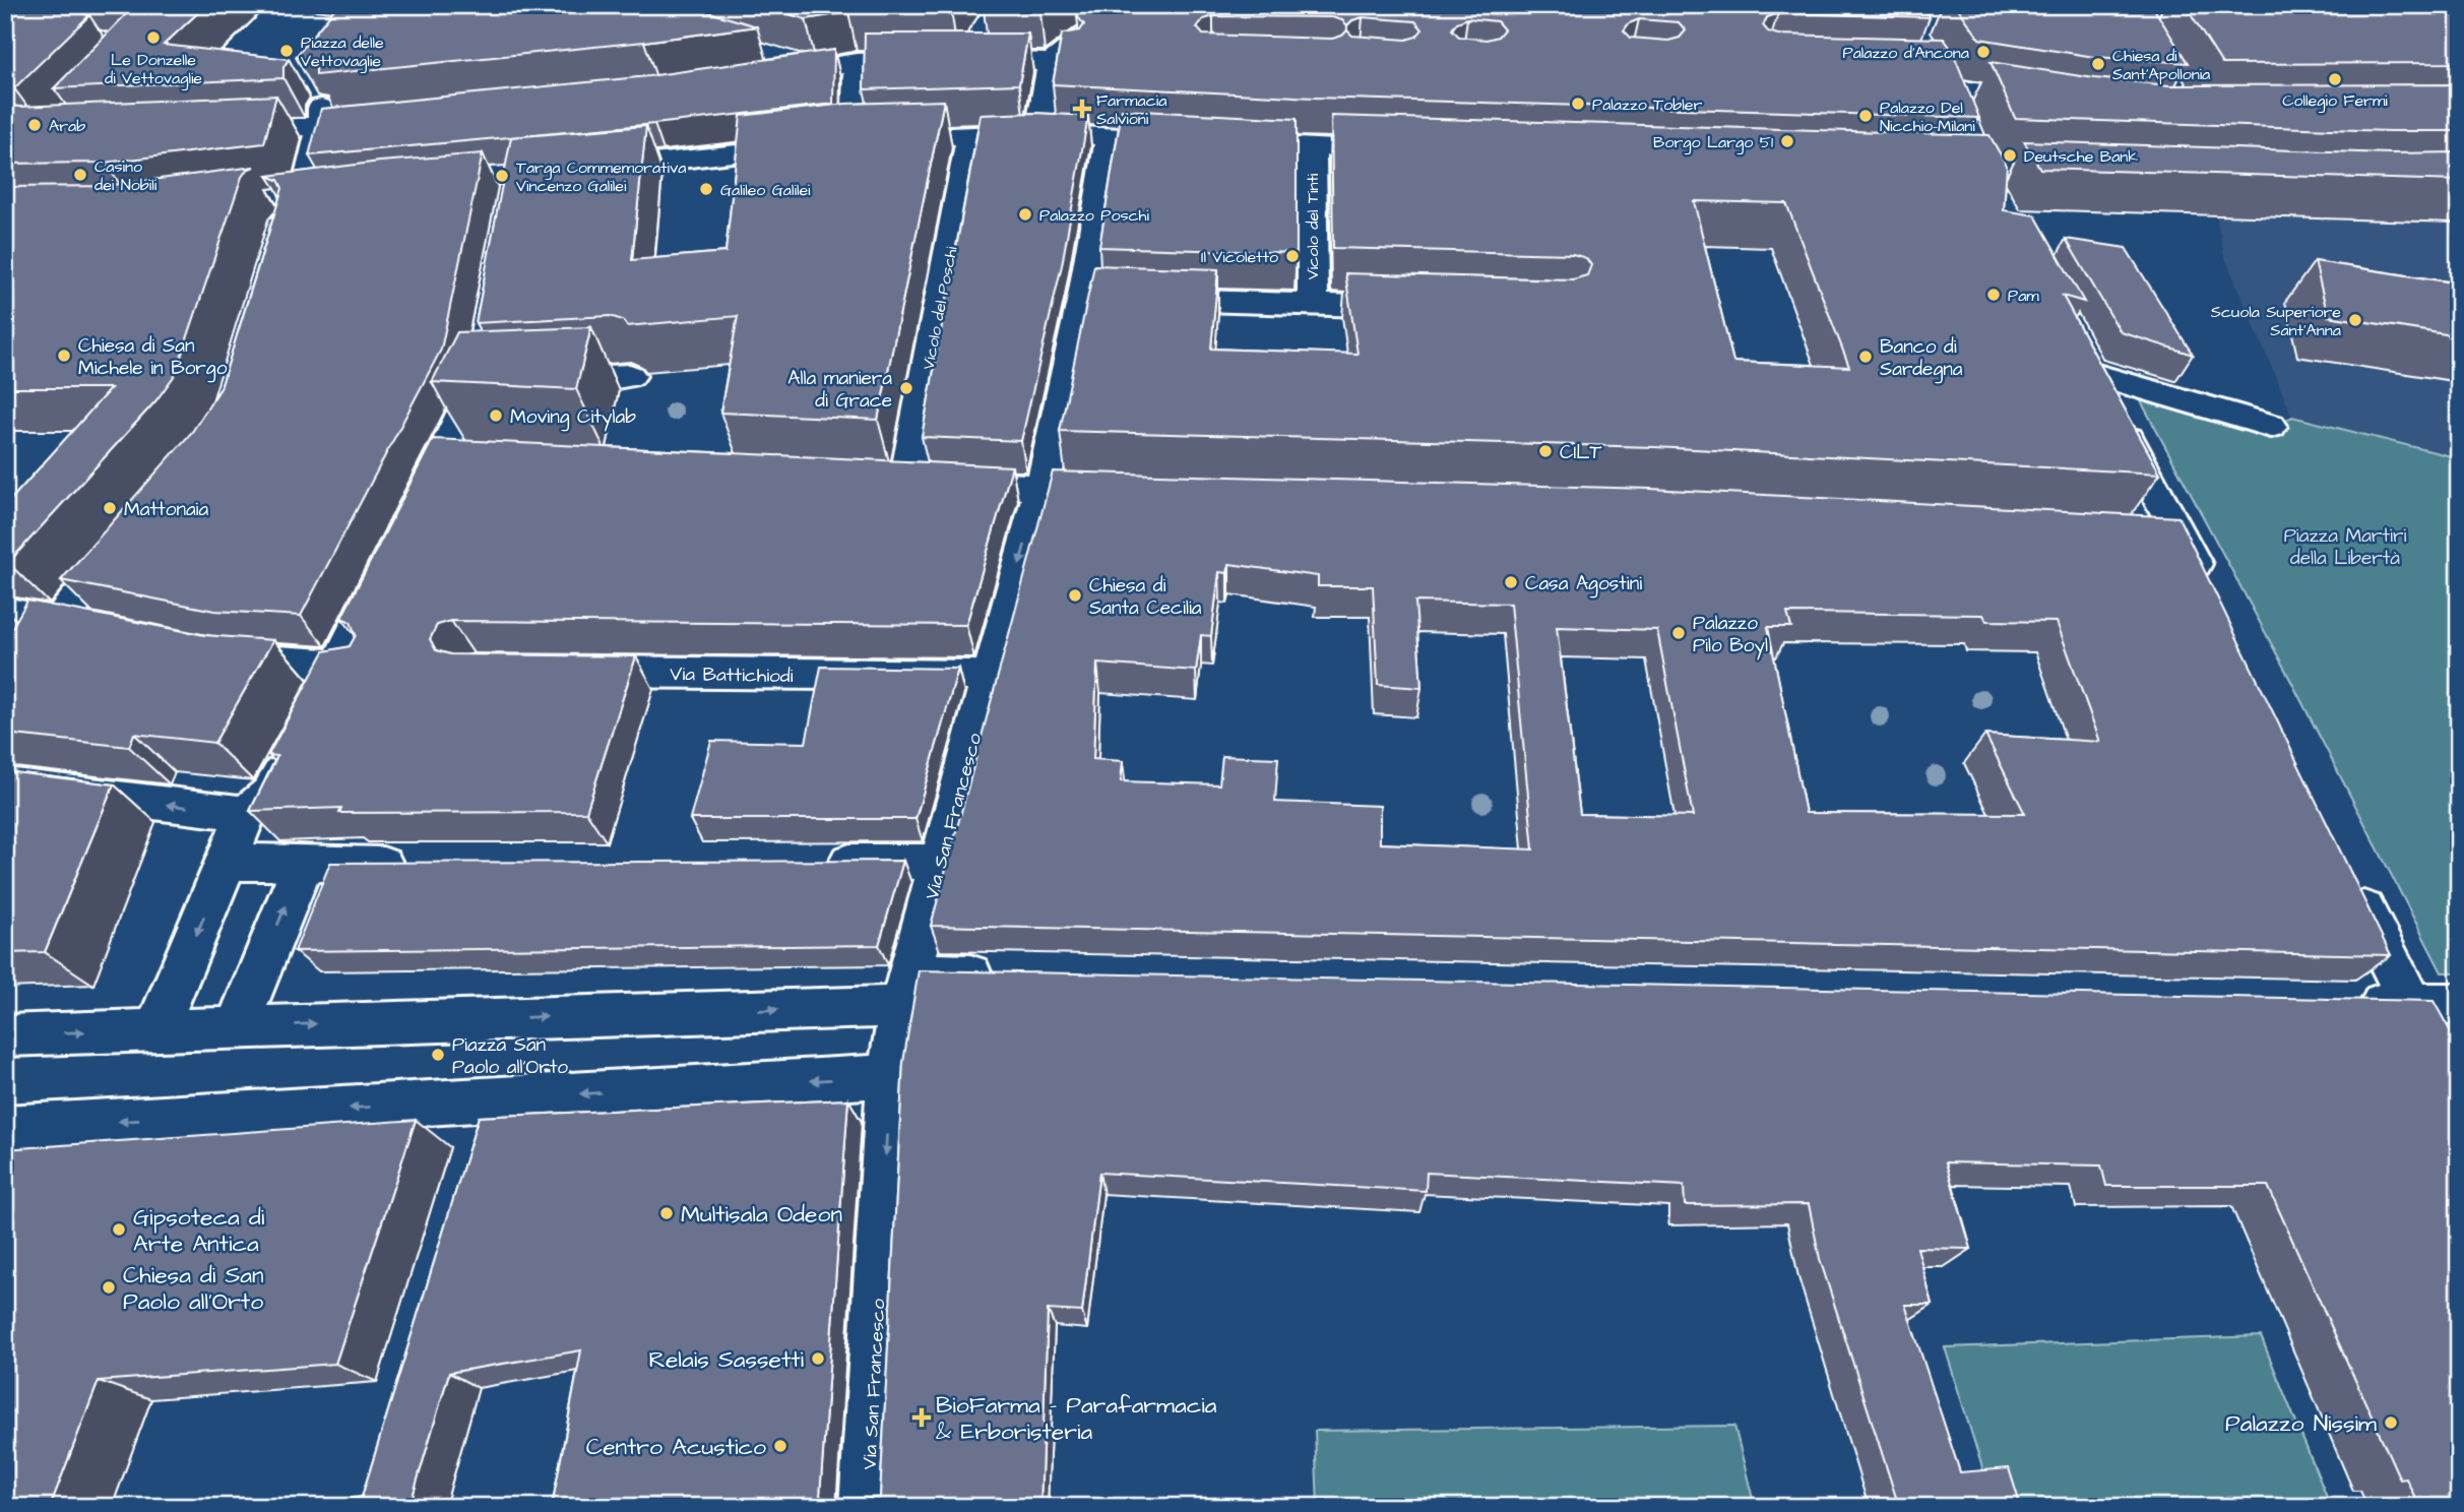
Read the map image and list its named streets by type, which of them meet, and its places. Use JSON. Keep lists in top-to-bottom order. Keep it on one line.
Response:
{"streets":{"street":["Vicolo del Tinti","Vicolo del Poschi","Via Battichiodi","Via San Francesco"]},"crossings":[["Vicolo del Tinti","Via San Francesco"],["Vicolo del Poschi","Via San Francesco"],["Via Battichiodi","Via San Francesco"]],"one_way":["Via San Francesco"],"parks":["Piazza Martiri della Libertà"],"places":{"other":["Le Donzelle di Vettovaglie","Piazza delle Vettovaglie","Palazzo d'Ancona","Chiesa di Sant'Apollonia","Collegio Fermi","Palazzo Tobler","Palazzo Del Nicchio-Milani","Arab","Borgo Largo 51","Deutsche Bank","Casino dei Nobili","Targa Commemorativa Vincenzo Galilei","Galileo Galilei","Palazzo Poschi","Il Vicoletto","Pam","Scuola Superiore Sant'Anna","Chiesa di San Michele in Borgo","Banco di Sardegna","Alla maniera di Grace","Moving Citylab","CILT","Mattonaia","Casa Agostini","Chiesa di Santa Cecilia","Palazzo Pilo Boyl","Piazza San Paolo all'Orto","Multisala Odeon","Gipsoteca di Arte Antica","Chiesa di San Paolo all'Orto","Relais Sassetti","Palazzo Nissim","Centro Acustico"],"health":["Farmacia Salvioni","BioFarma - Parafarmacia & Erboristeria"]}}
